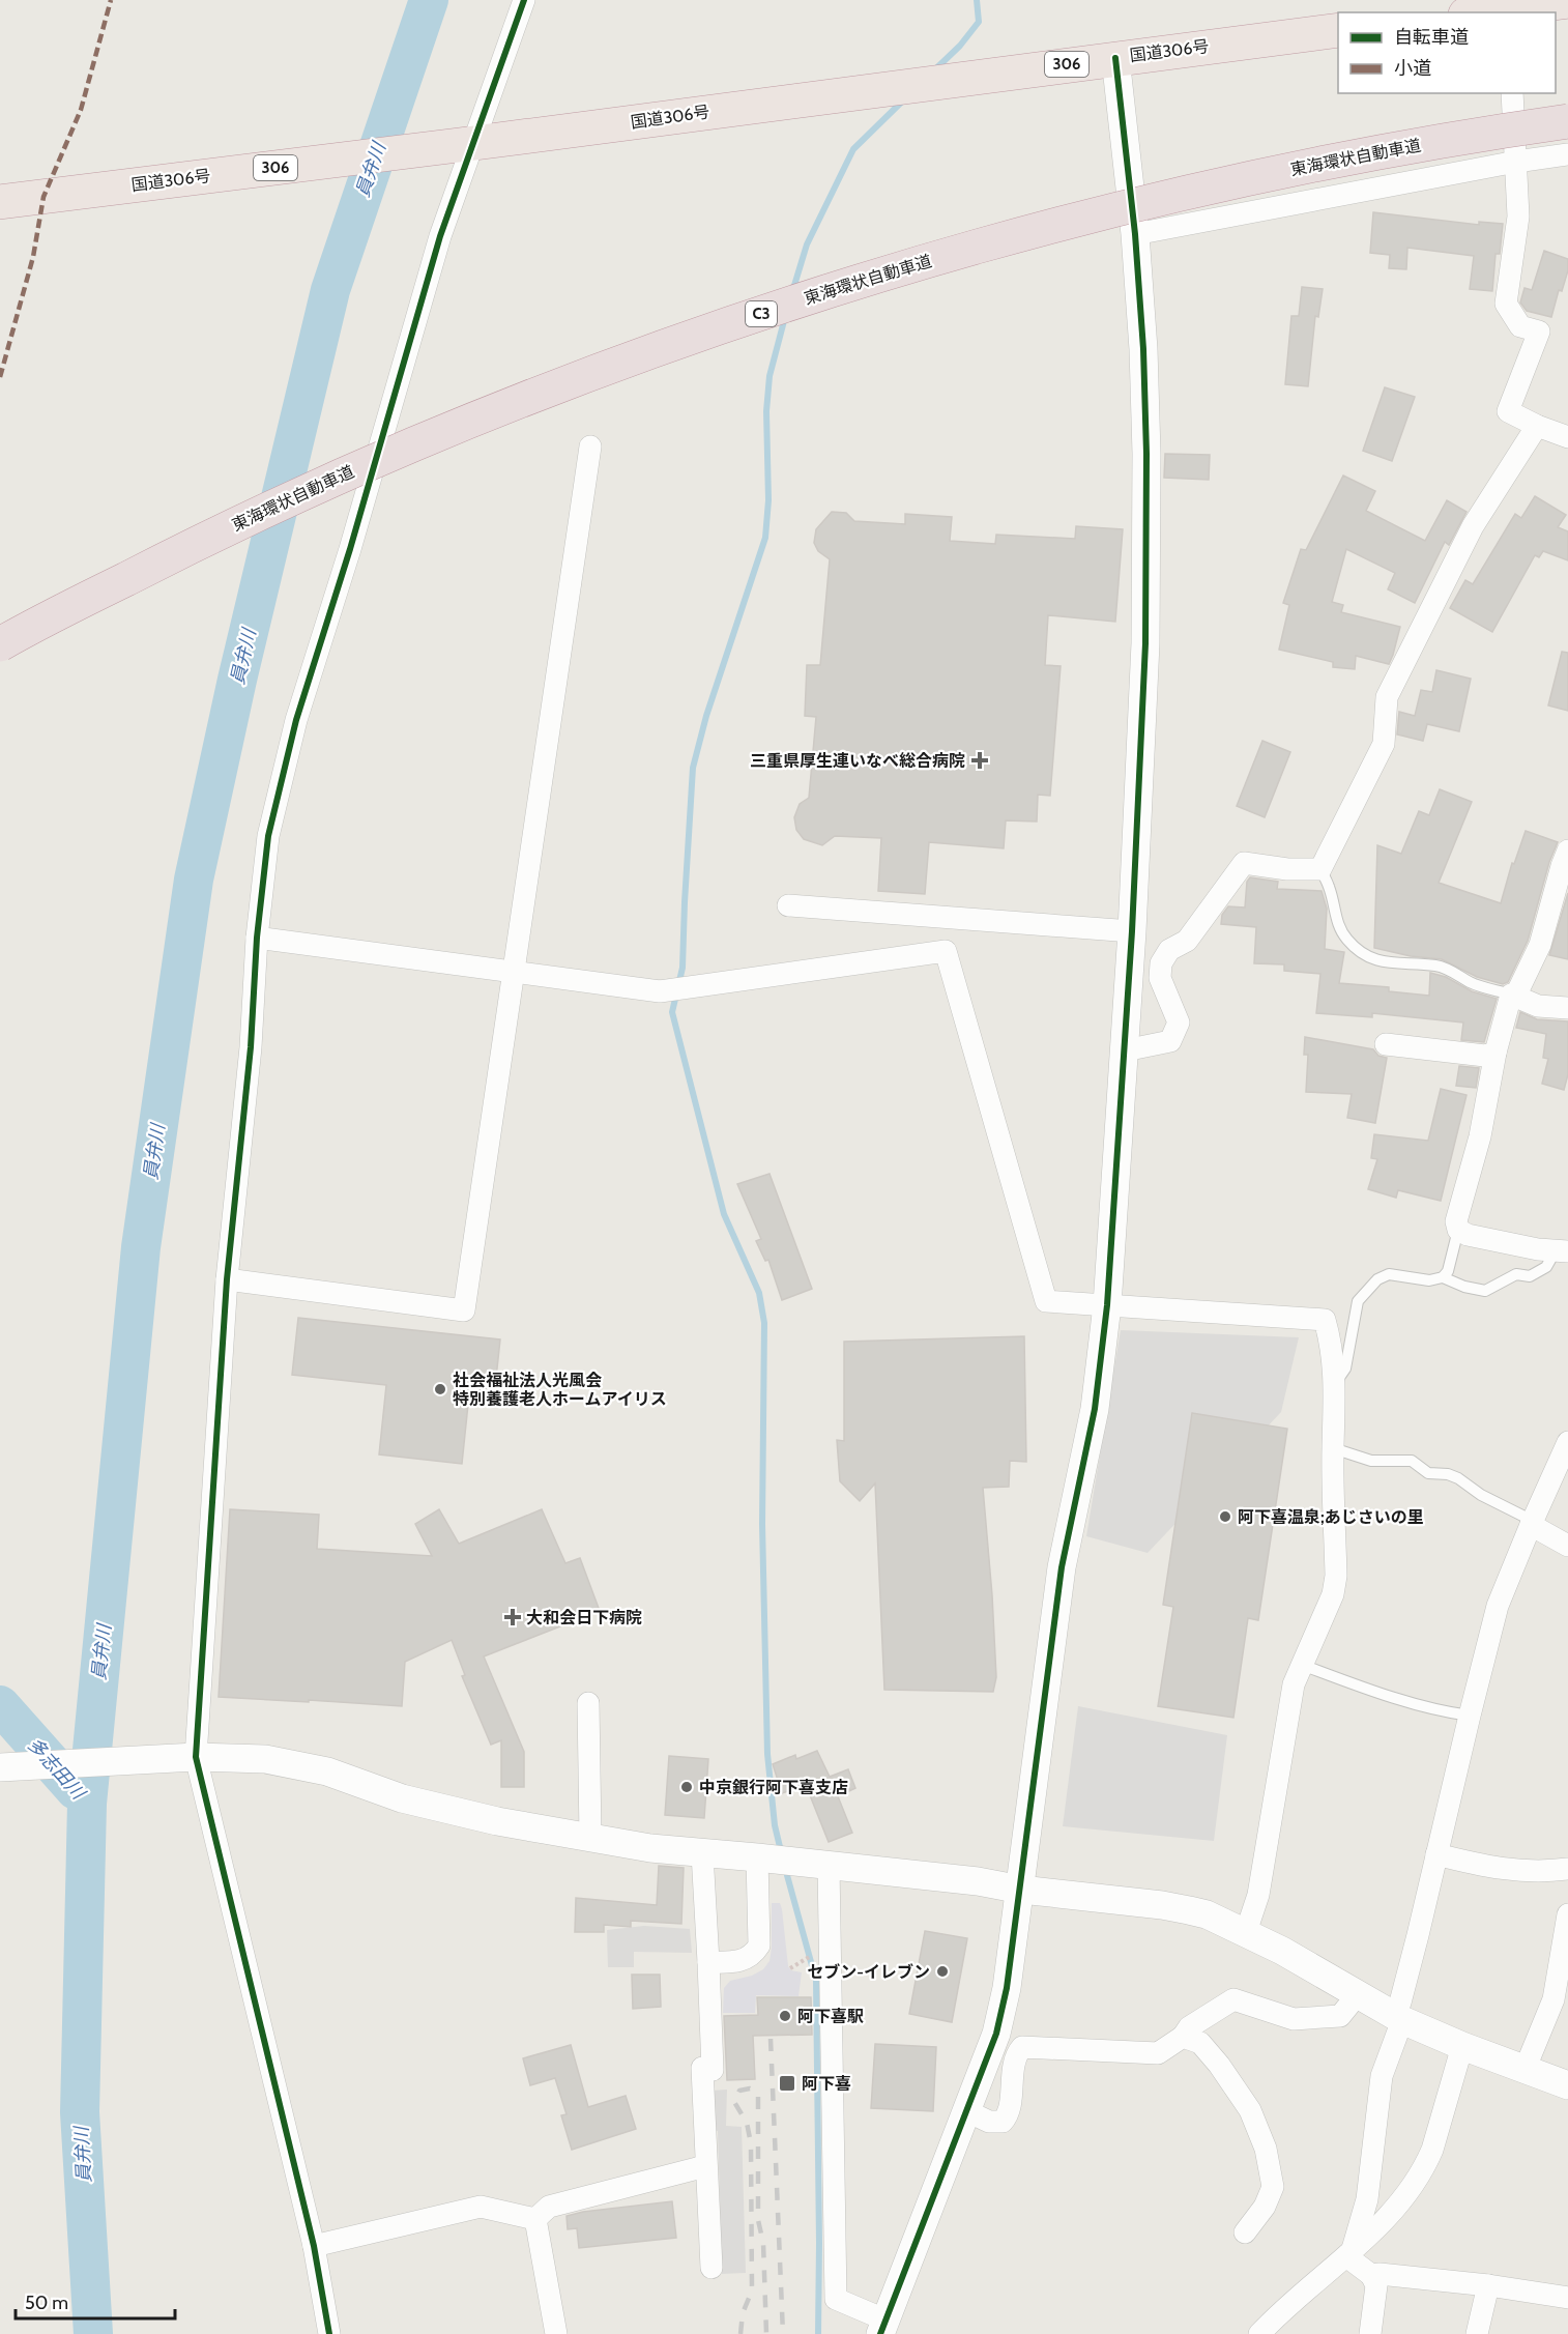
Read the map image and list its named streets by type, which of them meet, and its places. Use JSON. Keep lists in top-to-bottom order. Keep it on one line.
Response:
{"streets":{"highway":["国道306号","306","東海環状自動車道","C3"]},"water":["員弁川","多志田川"],"places":{"health":["三重県厚生連いなべ総合病院","大和会日下病院"],"other":["社会福祉法人光風会 特別養護老人ホームアイリス","阿下喜温泉;あじさいの里","中京銀行阿下喜支店","セブン-イレブン","阿下喜駅"],"transit":["阿下喜"]},"legend":["自転車道","小道"],"scale_bar":"50 m"}
